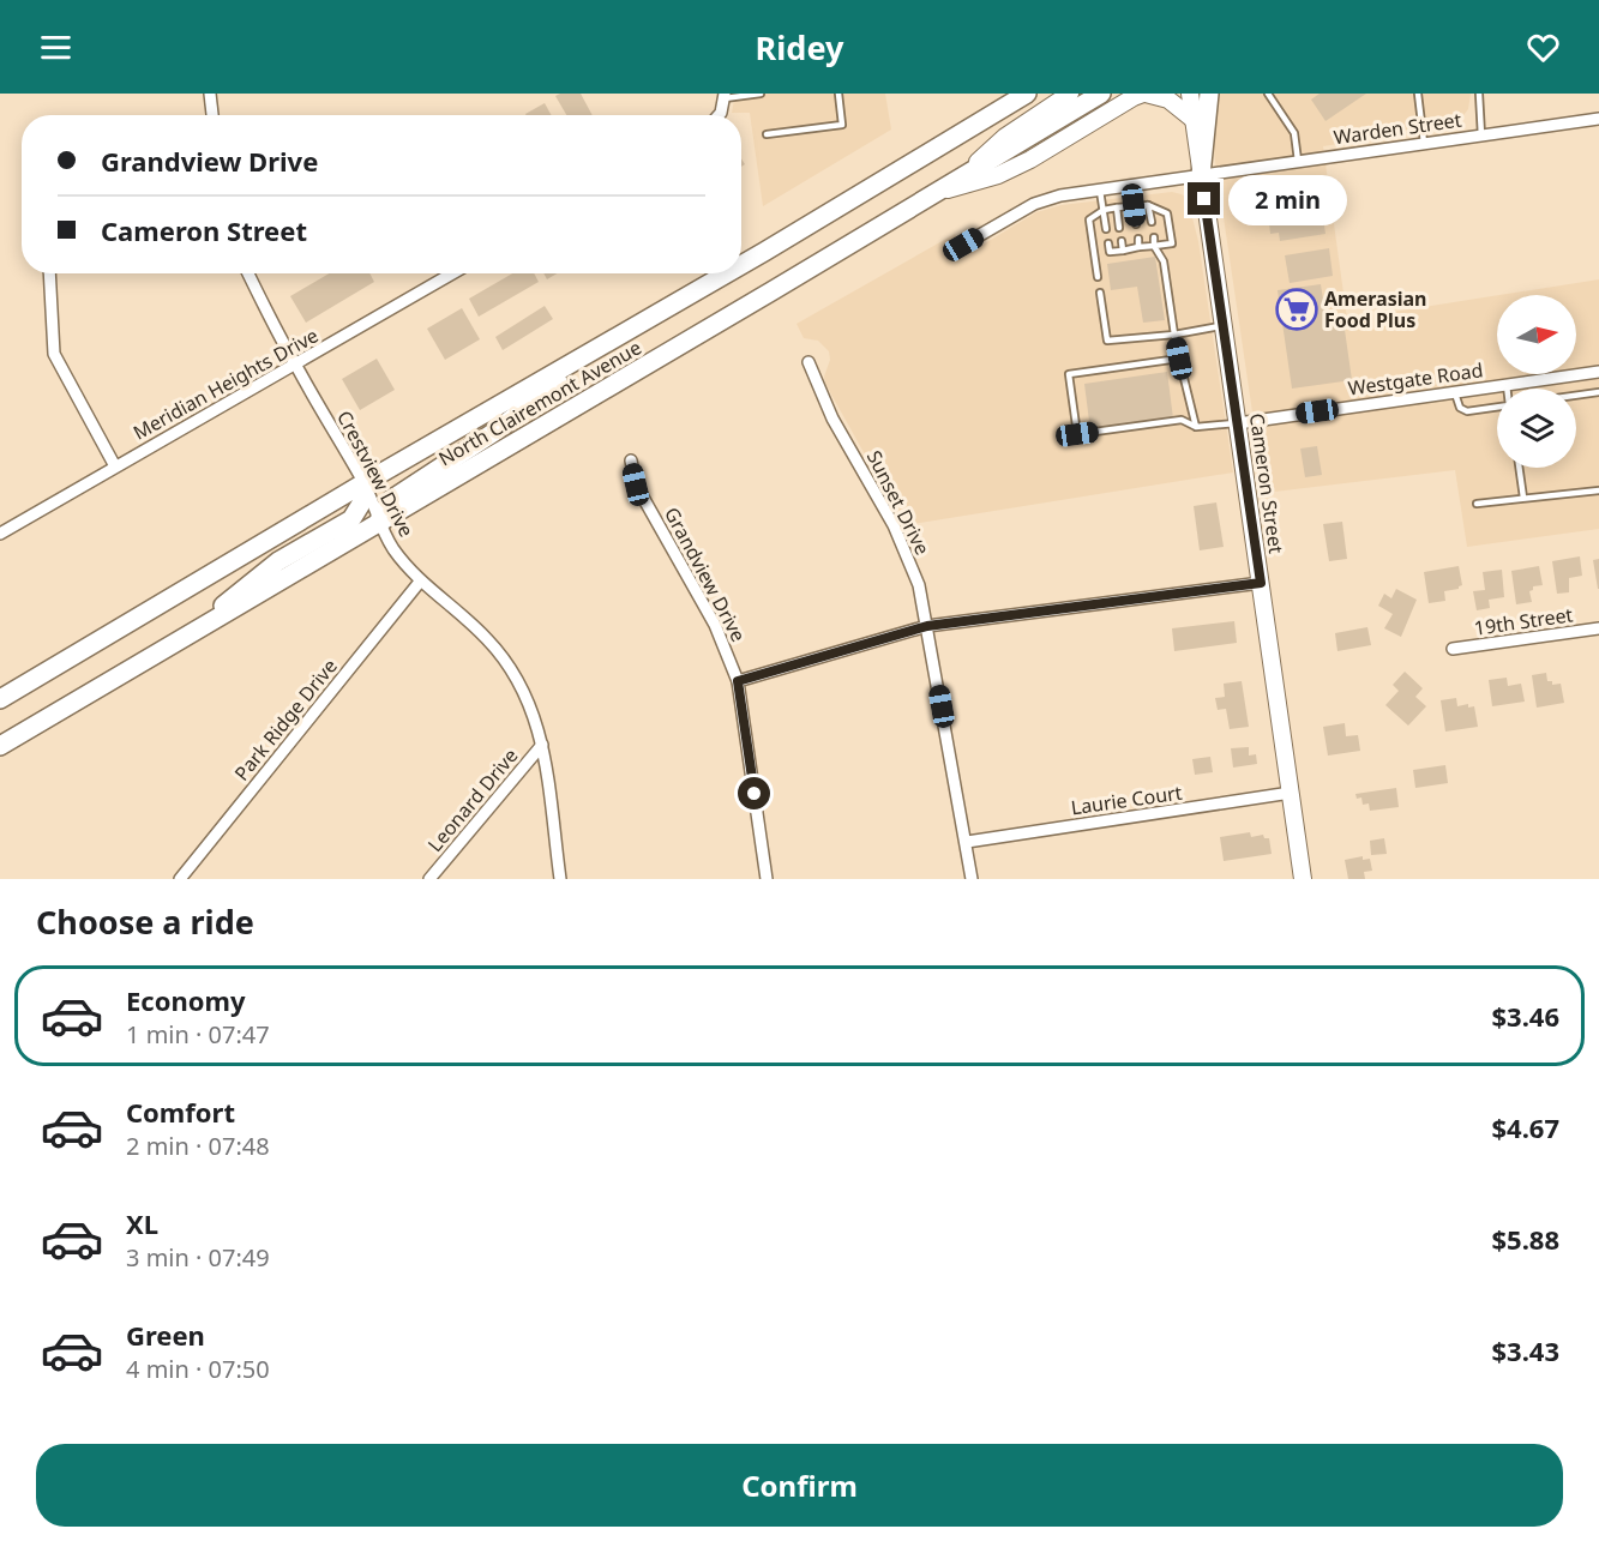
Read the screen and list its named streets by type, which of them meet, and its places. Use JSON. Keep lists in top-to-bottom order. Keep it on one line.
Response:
{"streets":{"main road":["North Clairemont Avenue","Cameron Street"],"street":["Warden Street","Westgate Road","Meridian Heights Drive","Crestview Drive","Sunset Drive","Grandview Drive","19th Street","Park Ridge Drive","Leonard Drive","Laurie Court"]},"crossings":[["Warden Street","Cameron Street"],["Westgate Road","Cameron Street"],["Meridian Heights Drive","Crestview Drive"],["North Clairemont Avenue","Crestview Drive"],["Crestview Drive","Park Ridge Drive"],["Crestview Drive","Leonard Drive"],["Cameron Street","Laurie Court"],["Sunset Drive","Laurie Court"]],"places":{"supermarket":["Amerasian Food Plus"]},"north":"right","page":{"header":"Ridey","banner":["Grandview Drive","Cameron Street"],"bubble":"2 min","heading":"Choose a ride","list":[{"name":"Economy","note":"1 min · 07:47","value":"$3.46"},{"name":"Comfort","note":"2 min · 07:48","value":"$4.67"},{"name":"XL","note":"3 min · 07:49","value":"$5.88"},{"name":"Green","note":"4 min · 07:50","value":"$3.43"}],"buttons":"Confirm"}}
